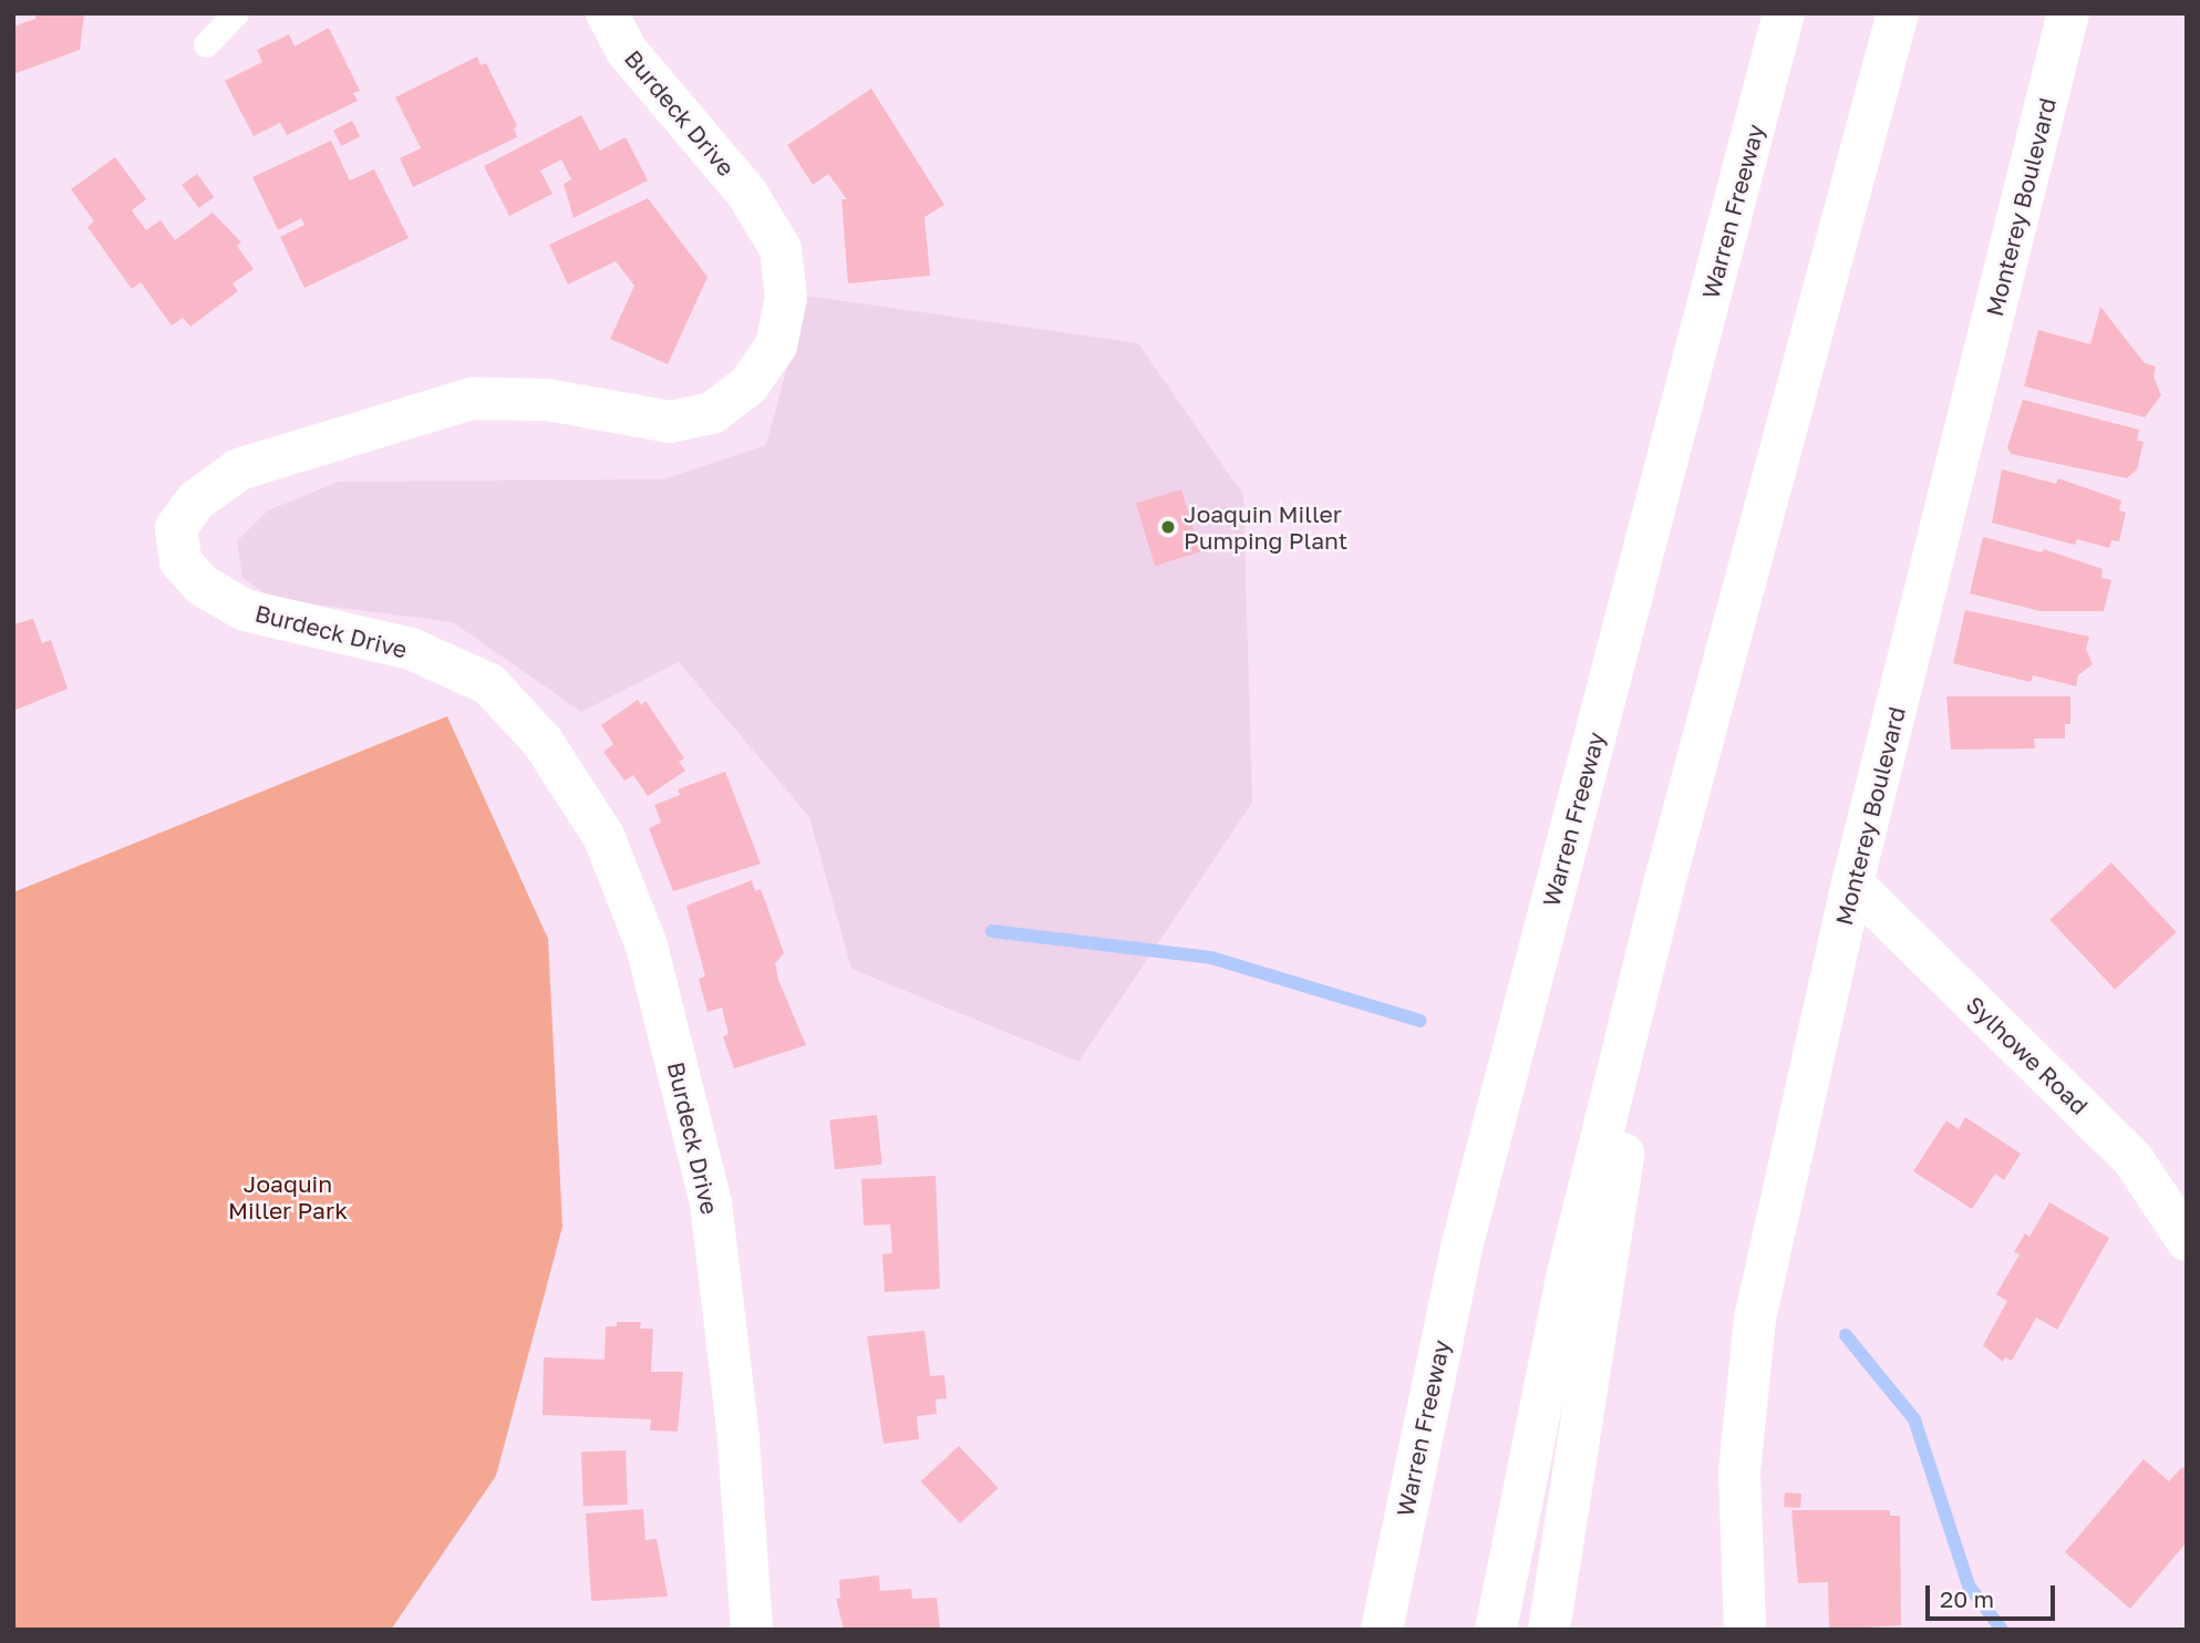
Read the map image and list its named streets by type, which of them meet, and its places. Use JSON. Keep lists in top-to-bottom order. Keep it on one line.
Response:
{"streets":{"main road":["Burdeck Drive","Monterey Boulevard","Warren Freeway","Sylhowe Road"]},"crossings":[["Monterey Boulevard","Sylhowe Road"]],"parks":["Joaquin Miller Park"],"places":["Joaquin Miller Pumping Plant"],"scale_bar":"20 m"}
